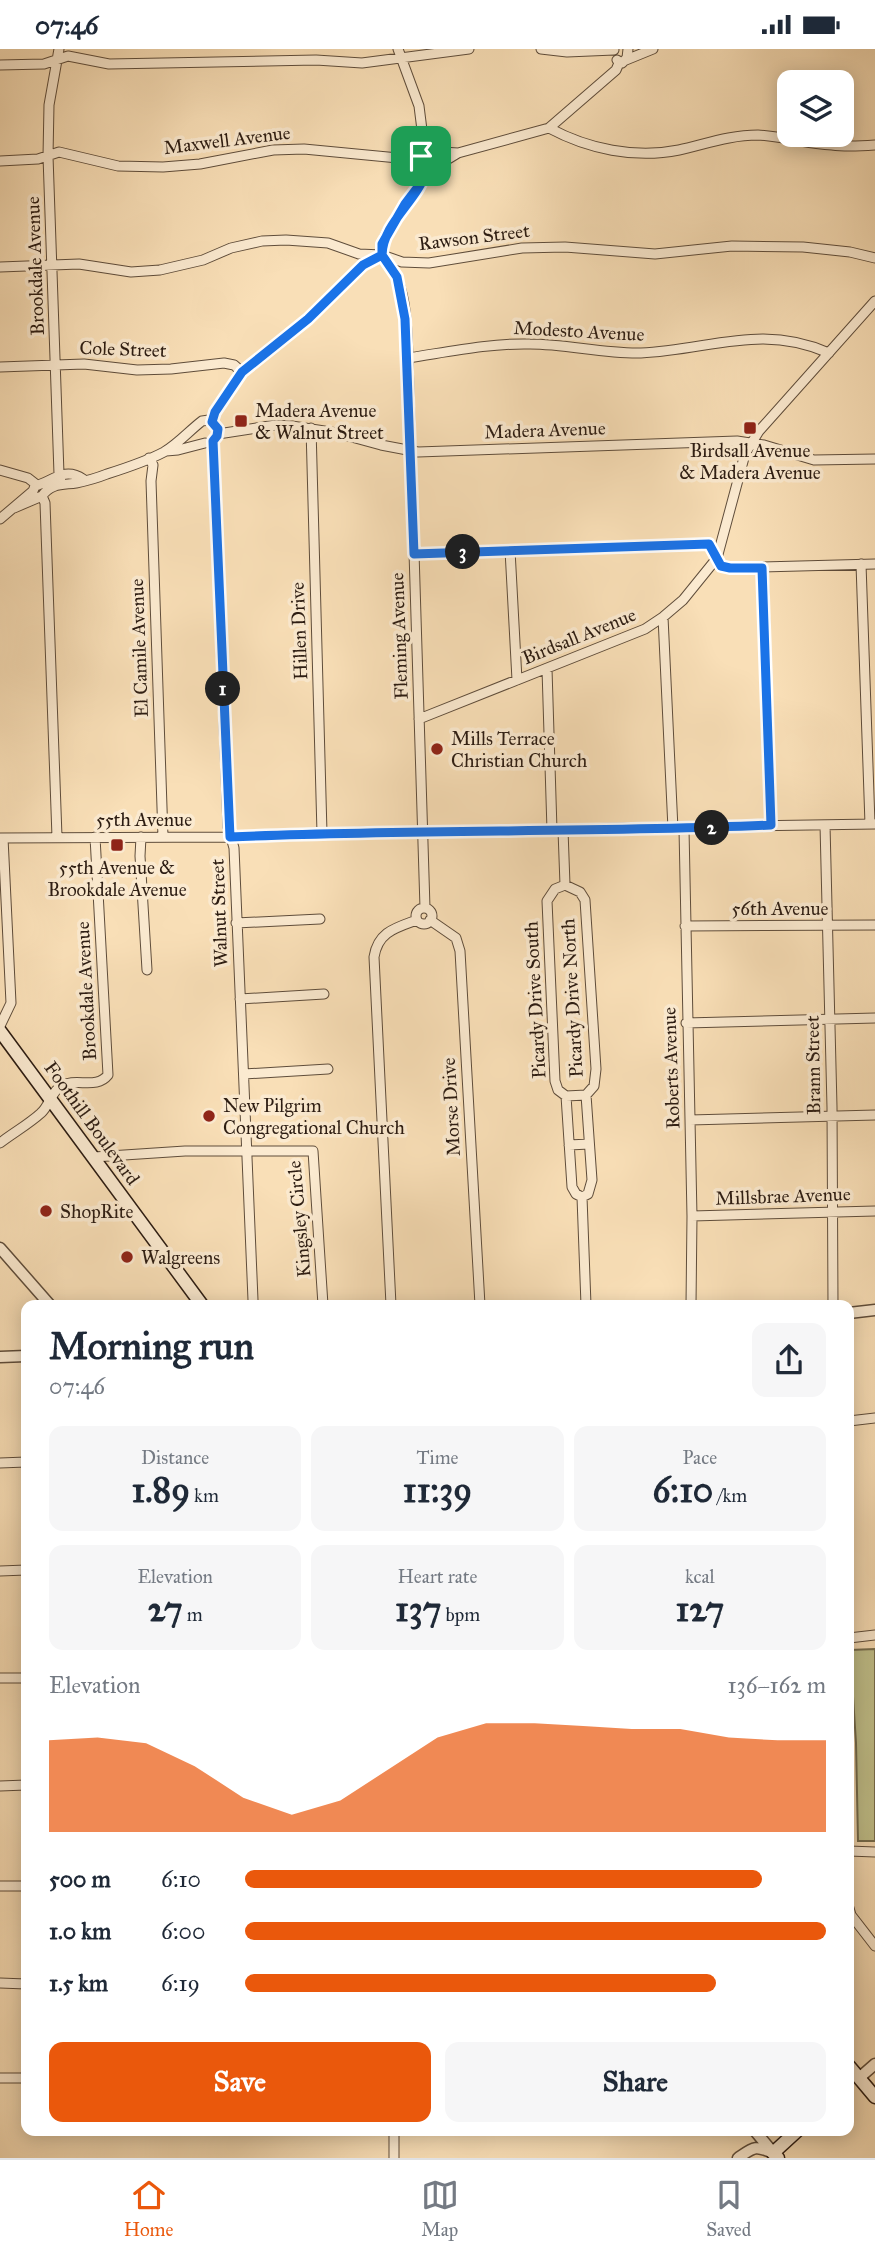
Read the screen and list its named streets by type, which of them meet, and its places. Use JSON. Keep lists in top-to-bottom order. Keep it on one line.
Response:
{"streets":{"main road":["Foothill Boulevard"],"street":["Maxwell Avenue","Rawson Street","Brookdale Avenue","Modesto Avenue","Cole Street","Madera Avenue","Hillen Drive","Fleming Avenue","Birdsall Avenue","El Camile Avenue","55th Avenue","56th Avenue","Walnut Street","Picardy Drive North","Picardy Drive South","Brann Street","Roberts Avenue","Morse Drive","Millsbrae Avenue","Kingsley Circle"]},"crossings":[["Maxwell Avenue","Brookdale Avenue"],["Rawson Street","Brookdale Avenue"],["Rawson Street","Fleming Avenue"],["Brookdale Avenue","Cole Street"],["Brookdale Avenue","55th Avenue"],["Brookdale Avenue","Foothill Boulevard"],["Modesto Avenue","Fleming Avenue"],["Modesto Avenue","Birdsall Avenue"],["Madera Avenue","Hillen Drive"],["Madera Avenue","Fleming Avenue"],["Madera Avenue","Birdsall Avenue"],["Madera Avenue","Walnut Street"],["Hillen Drive","55th Avenue"],["Fleming Avenue","Birdsall Avenue"],["Fleming Avenue","55th Avenue"],["Fleming Avenue","Morse Drive"],["El Camile Avenue","55th Avenue"],["55th Avenue","Walnut Street"],["55th Avenue","Brann Street"],["55th Avenue","Roberts Avenue"],["56th Avenue","Brann Street"],["56th Avenue","Roberts Avenue"],["Walnut Street","Kingsley Circle"],["Picardy Drive North","Picardy Drive South"],["Brann Street","Millsbrae Avenue"],["Roberts Avenue","Millsbrae Avenue"]],"places":{"transit":["Madera Avenue & Walnut Street","Birdsall Avenue & Madera Avenue","55th Avenue & Brookdale Avenue"],"other":["Mills Terrace Christian Church","New Pilgrim Congregational Church","ShopRite","Walgreens"]},"page":{"status":"07:46","pins":["3","1","2"],"heading":["Morning run","07:46"],"stats":[["Distance","1.89 km"],["Time","11:39"],["Pace","6:10 /km"],["Elevation","27 m"],["Heart rate","137 bpm"],["kcal","127"]],"chart":["Elevation","136–162 m"],"list":[{"name":"500 m","note":"6:10"},{"name":"1.0 km","note":"6:00"},{"name":"1.5 km","note":"6:19"}],"buttons":["Save","Share"],"tabs":["Home","Map","Saved"]}}
